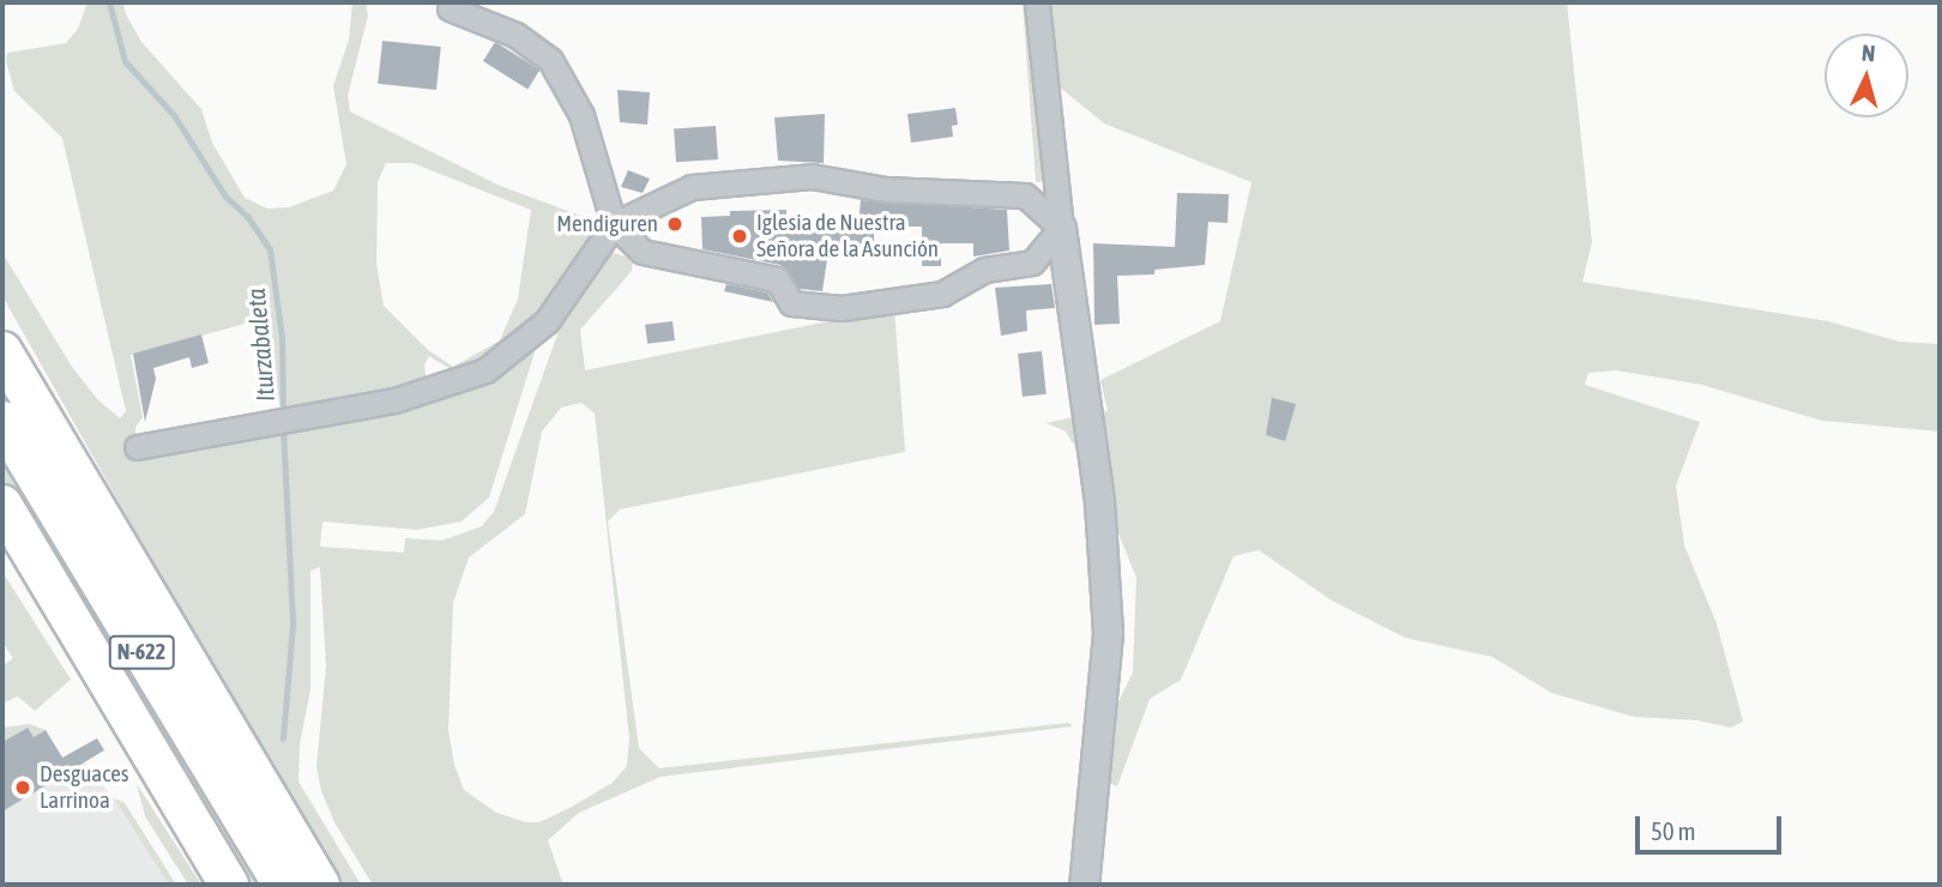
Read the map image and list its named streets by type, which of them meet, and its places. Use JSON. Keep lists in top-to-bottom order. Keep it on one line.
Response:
{"streets":{"highway":["N-622"]},"water":["Iturzabaleta"],"places":["Mendiguren","Iglesia de Nuestra Señora de la Asunción","Desguaces Larrinoa"],"scale_bar":"50 m","north":"top"}
